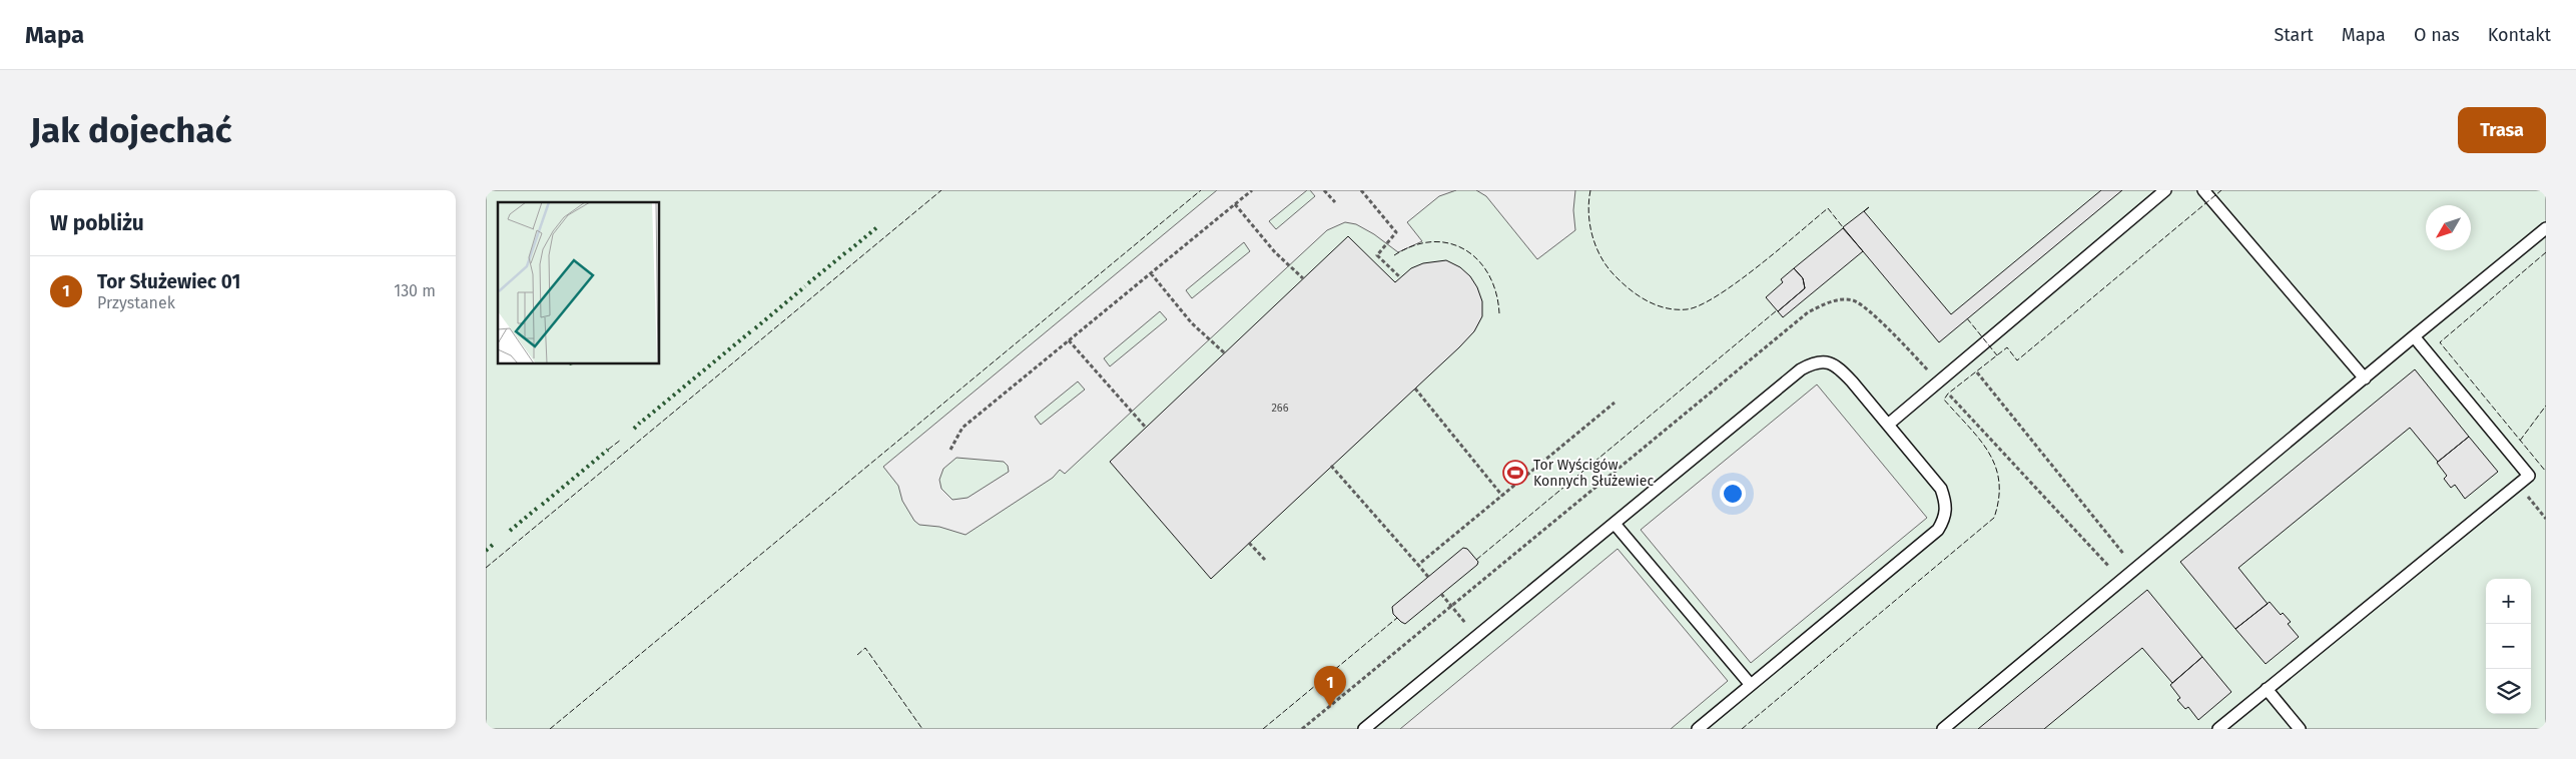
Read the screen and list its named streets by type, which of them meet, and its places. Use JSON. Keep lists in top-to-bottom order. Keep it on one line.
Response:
{"places":{"sports":["Tor Wyścigów Konnych Służewiec"]},"house_numbers":["266"],"north":"bottom left","page":{"header":"Mapa","nav":["Start","Mapa","O nas","Kontakt"],"buttons":"Trasa","title":"Jak dojechać","heading":"W pobliżu","list":[{"mark":"1","name":"Tor Służewiec 01","note":"Przystanek","value":"130 m"}],"map_buttons":["+","−"],"pins":"1"}}
